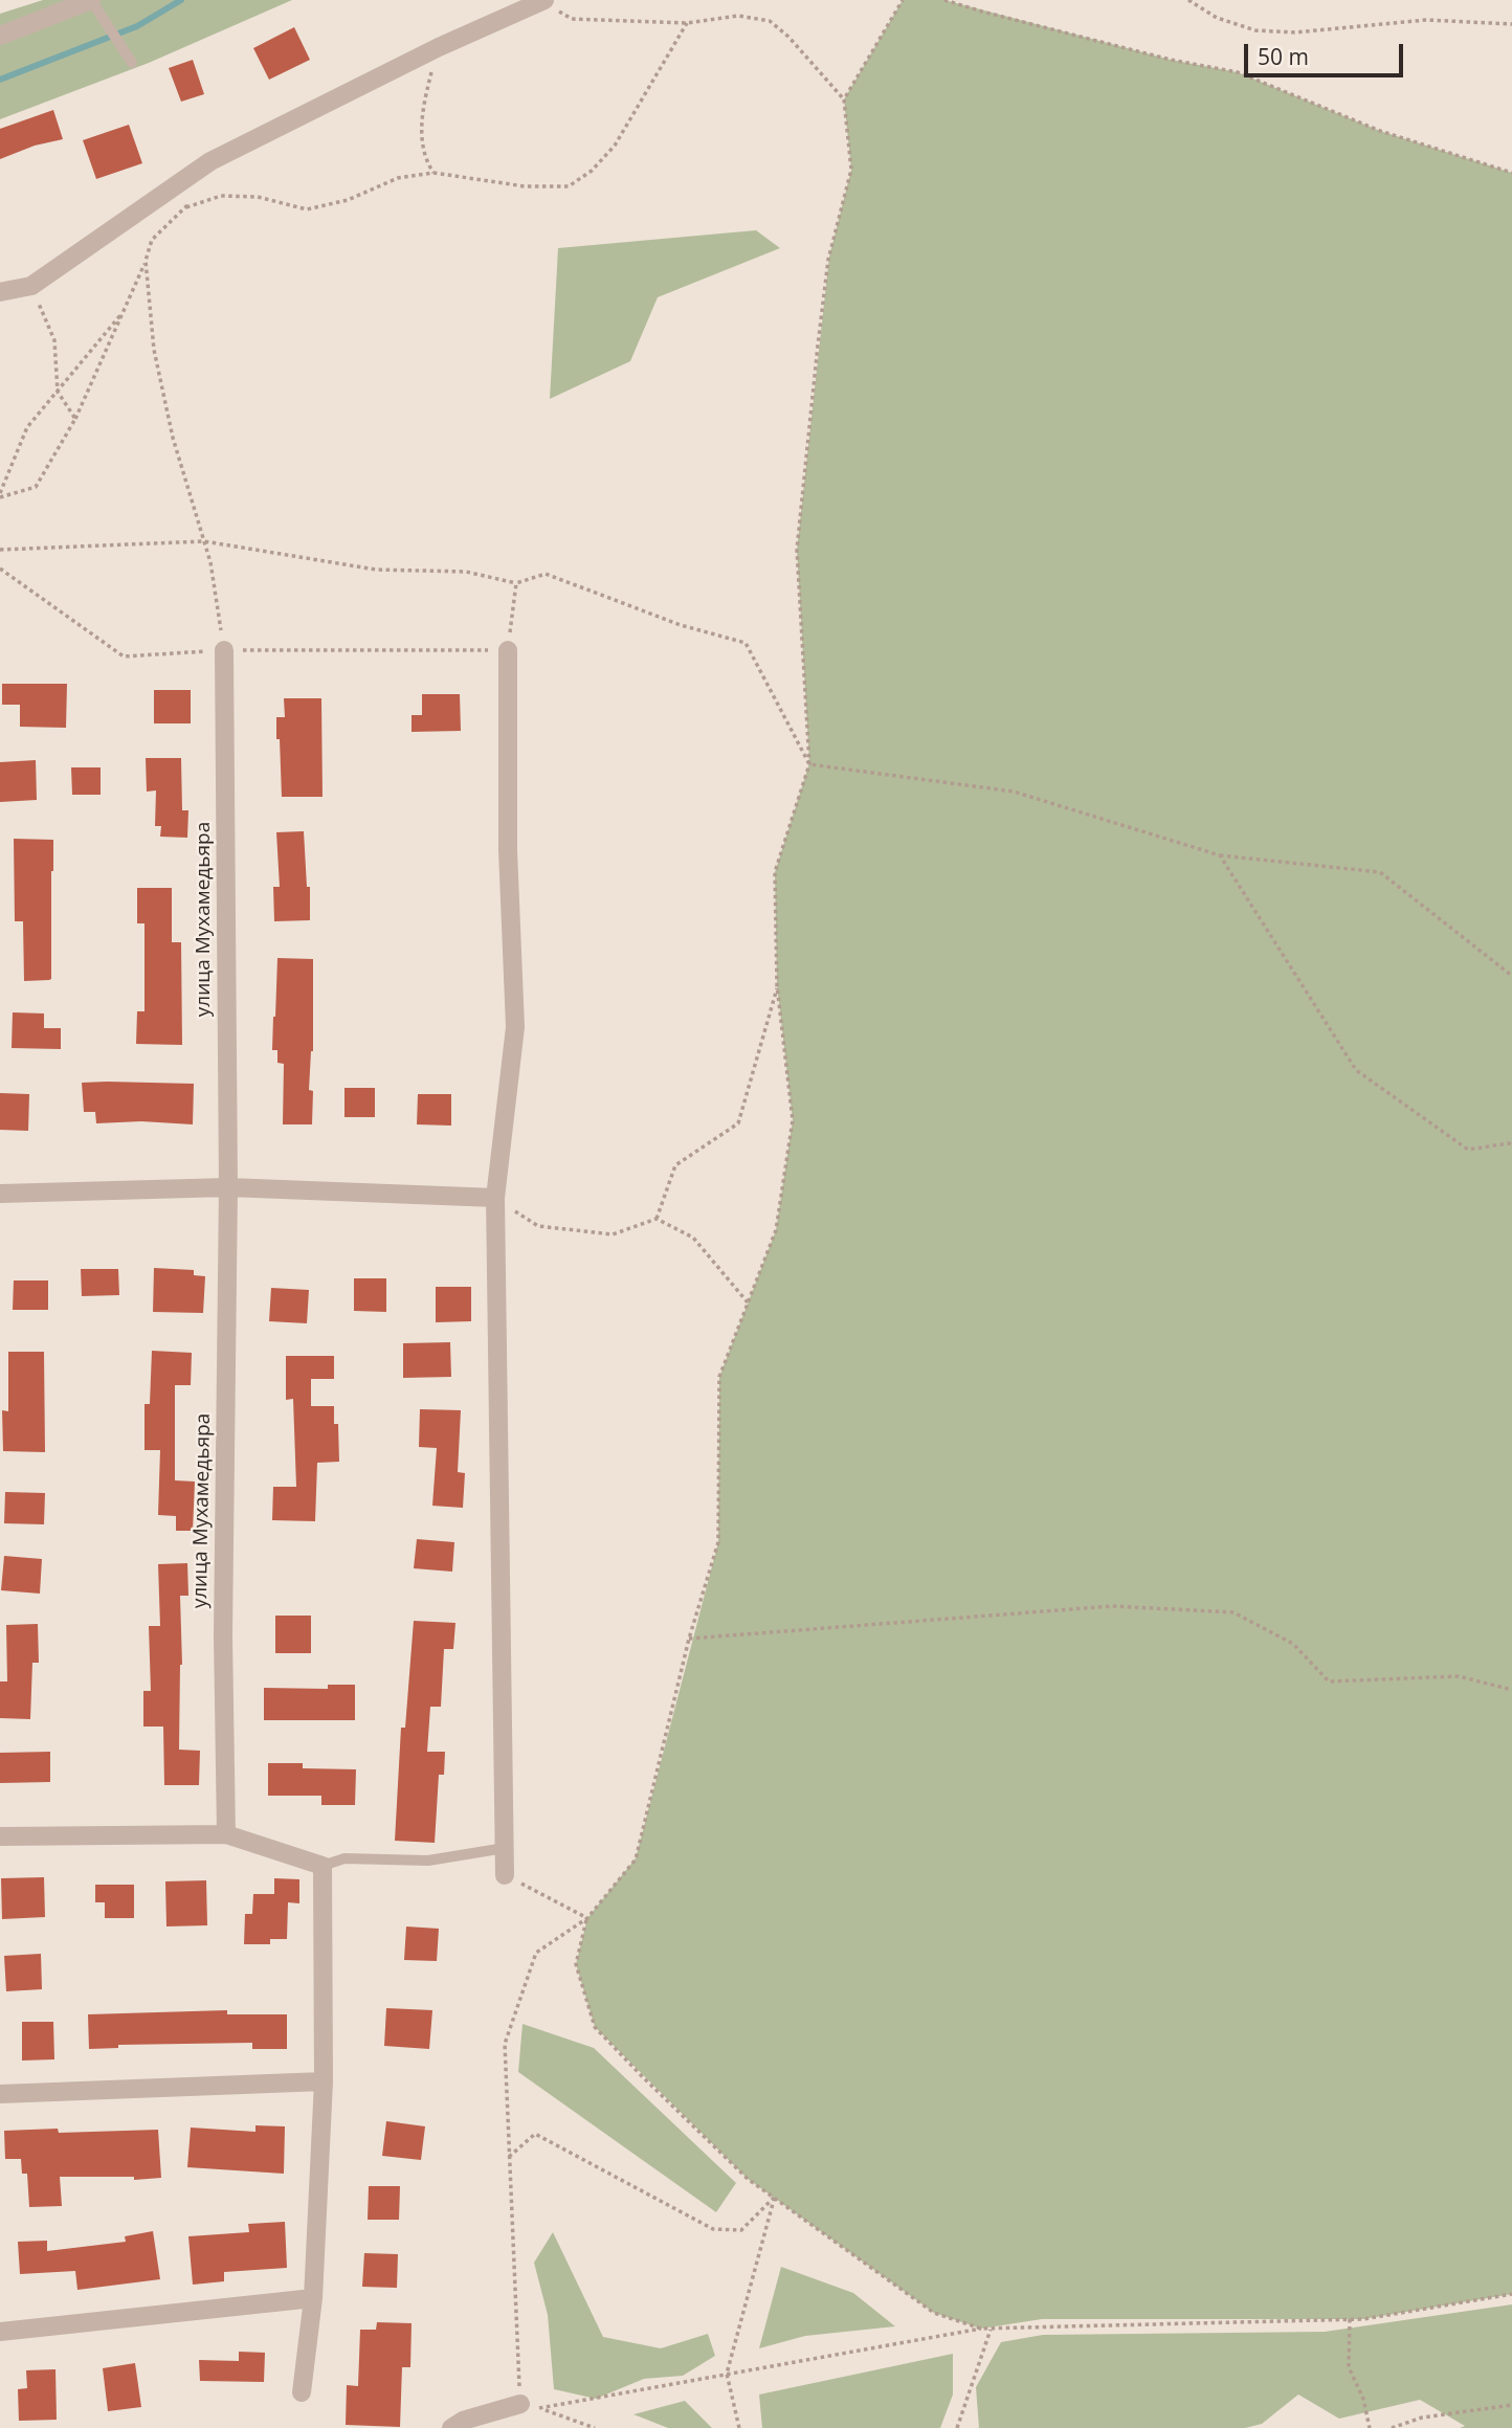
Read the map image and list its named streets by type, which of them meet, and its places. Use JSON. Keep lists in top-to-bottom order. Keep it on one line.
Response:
{"streets":{"street":["улица Мухамедьяра"]},"scale_bar":"50 m"}
